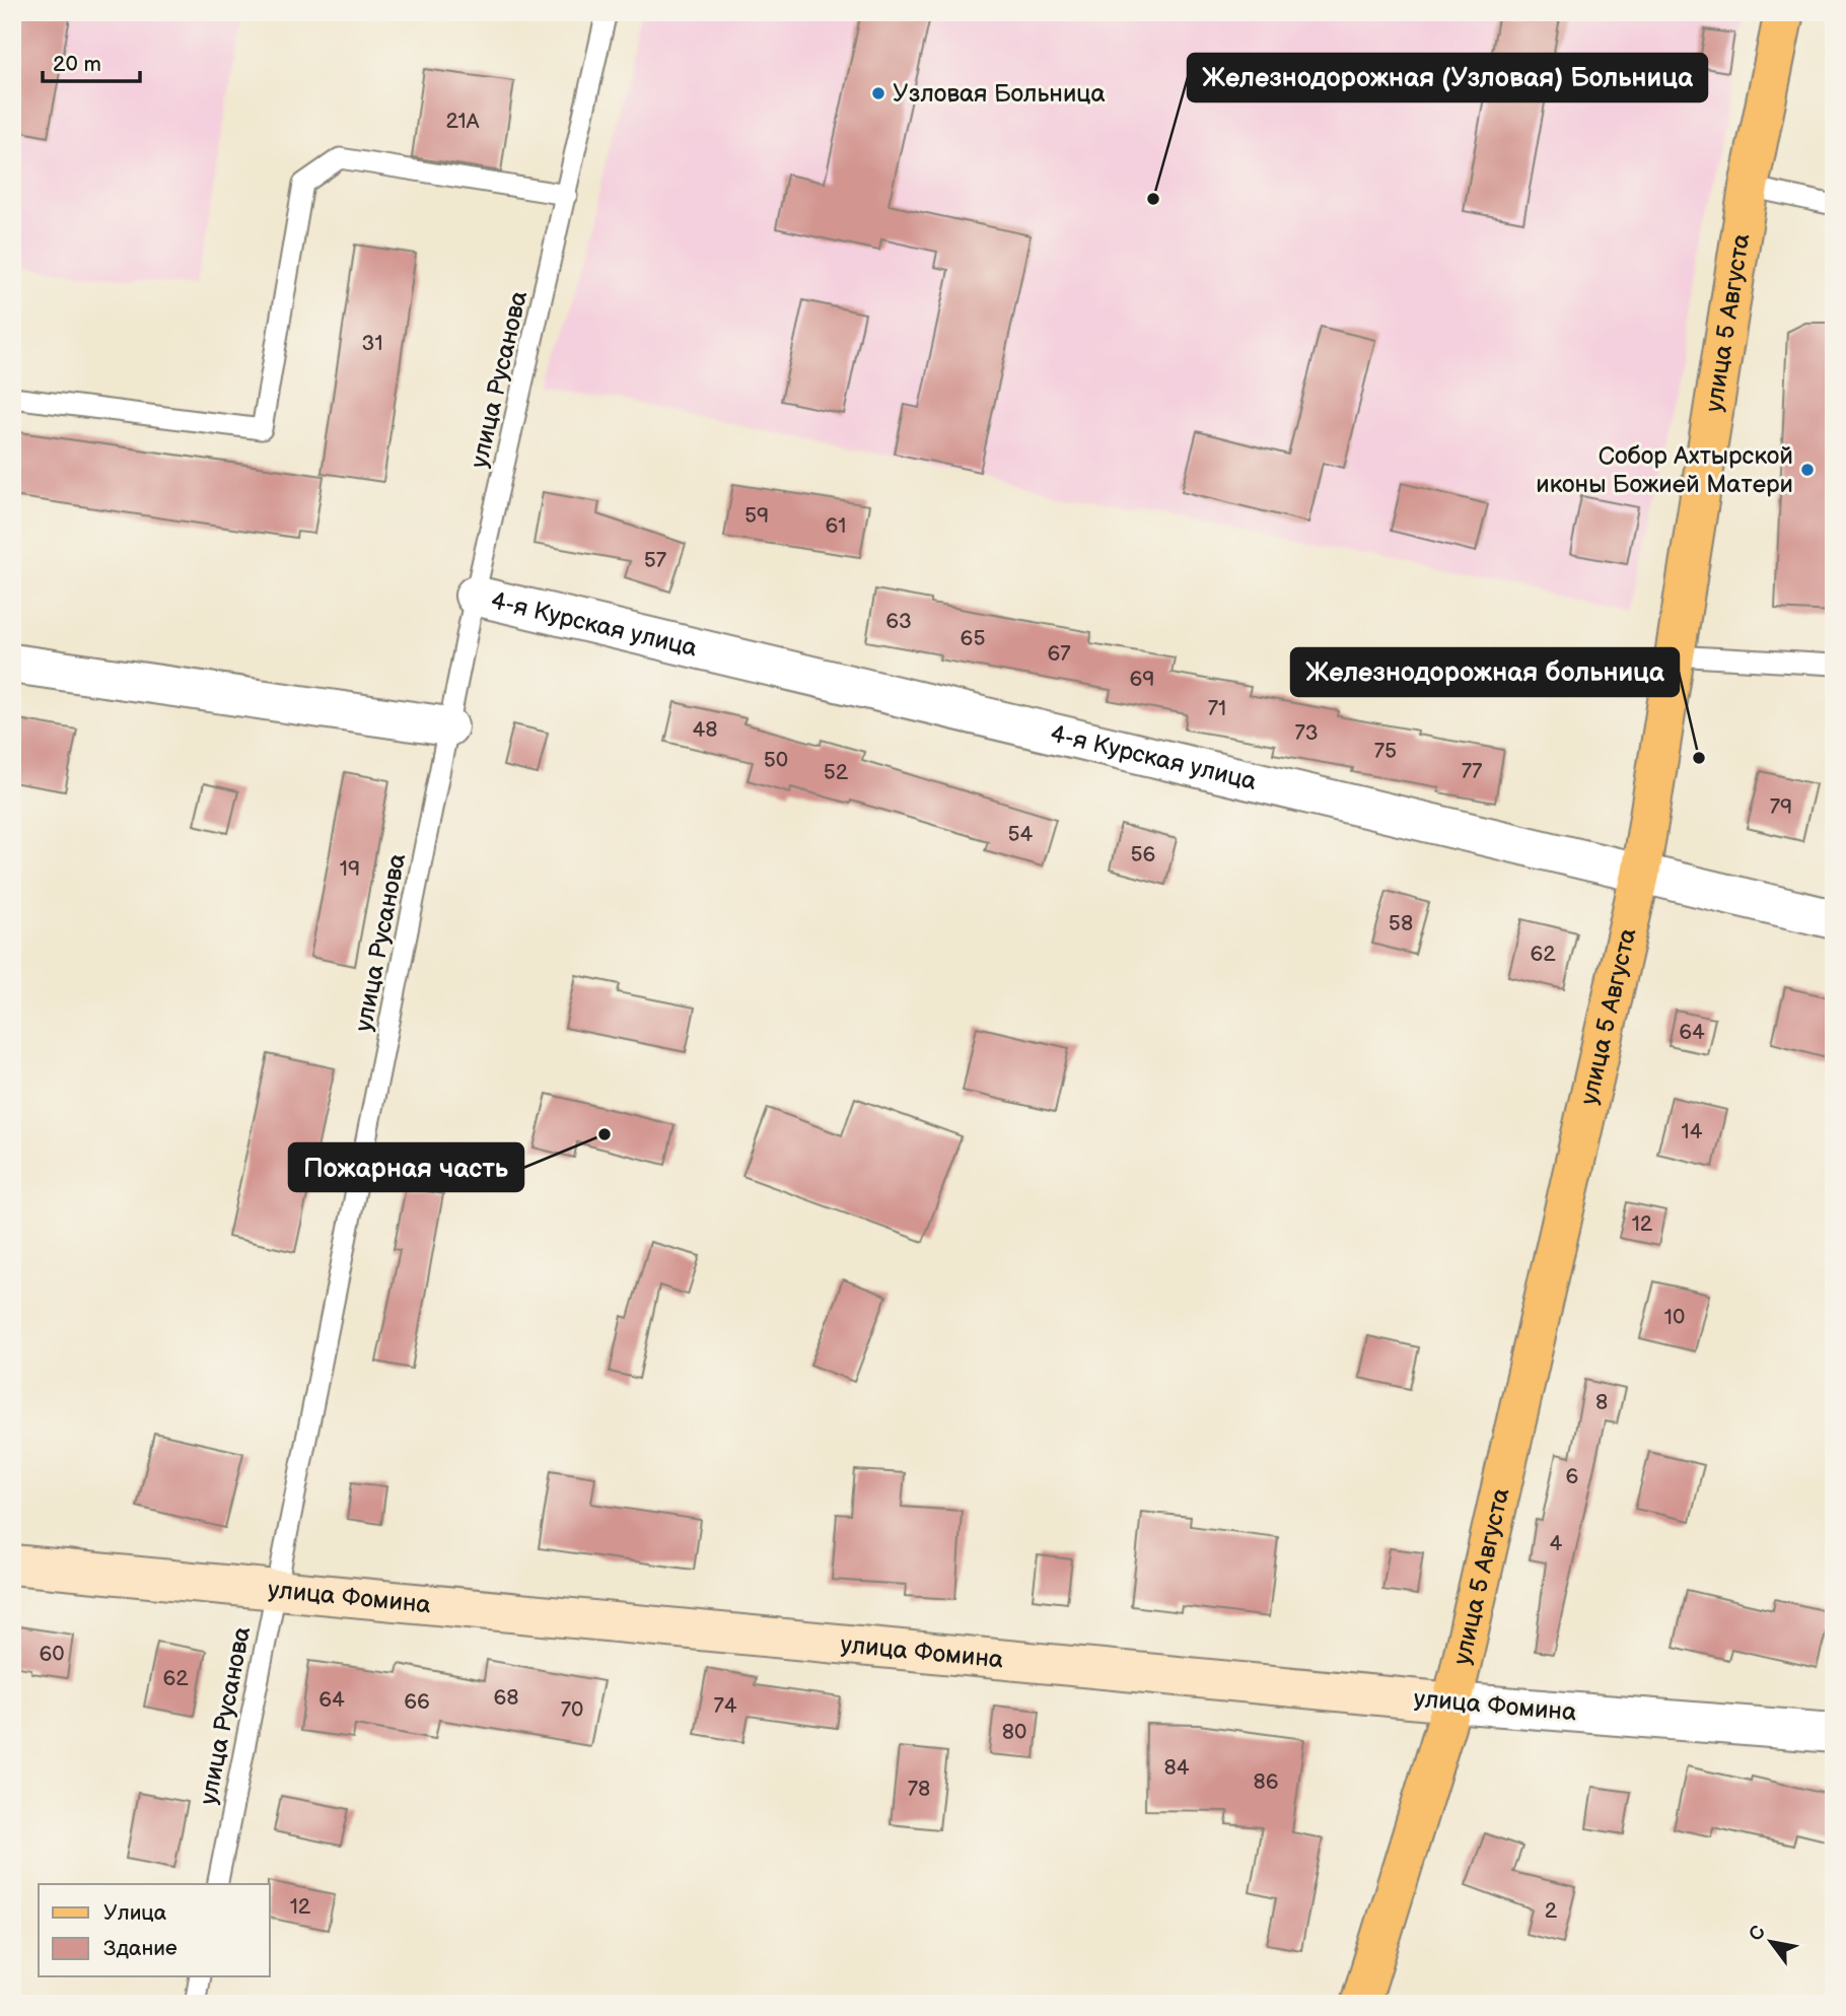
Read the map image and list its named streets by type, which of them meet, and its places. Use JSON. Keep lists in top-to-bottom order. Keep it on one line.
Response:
{"streets":{"main road":["улица 5 Августа"],"street":["4-я Курская улица","улица Фомина"],"lane":["улица Русанова"]},"crossings":[["улица 5 Августа","4-я Курская улица"],["улица 5 Августа","улица Фомина"],["улица Русанова","4-я Курская улица"],["улица Русанова","улица Фомина"]],"places":["Узловая Больница","Железнодорожная (Узловая) Больница","Собор Ахтырской иконы Божией Матери","Железнодорожная больница","Пожарная часть"],"house_numbers":["21А","31","59","61","57","63","65","67","69","71","48","73","75","50","77","52","79","54","56","19","58","62","64","14","12","10","8","6","4","60","62","68","64","66","74","70","80","84","86","78","12","2"],"legend":["Улица","Здание"],"scale_bar":"20 m","north":"top left"}
